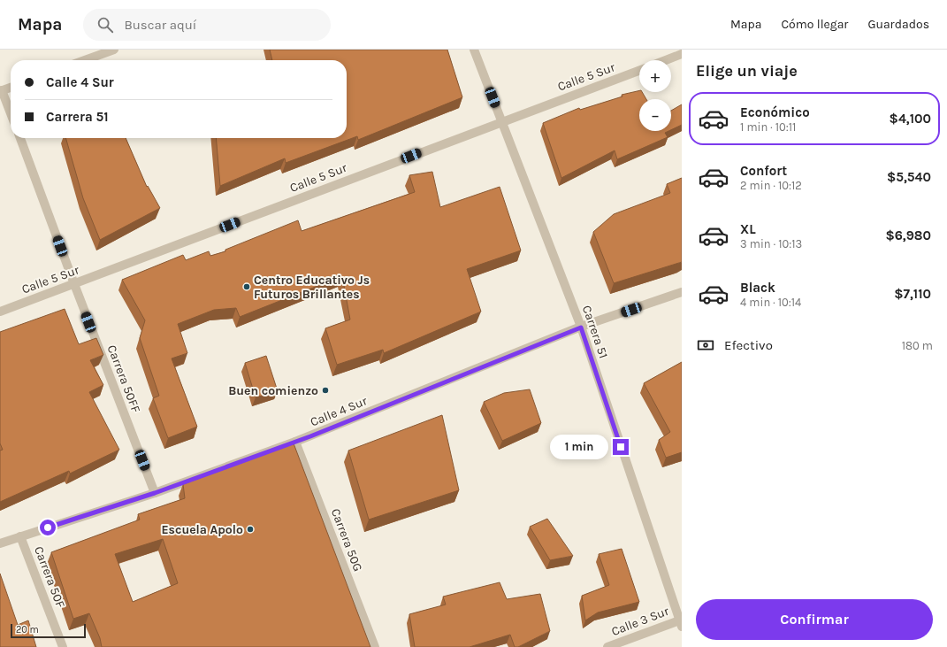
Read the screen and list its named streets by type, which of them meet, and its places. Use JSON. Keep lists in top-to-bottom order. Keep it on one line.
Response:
{"streets":{"street":["Calle 5 Sur","Carrera 51","Carrera 50FF","Calle 4 Sur","Carrera 50G","Carrera 50F","Calle 3 Sur"]},"crossings":[["Calle 5 Sur","Carrera 51"],["Calle 5 Sur","Carrera 50FF"],["Carrera 51","Calle 4 Sur"],["Carrera 51","Calle 3 Sur"],["Carrera 50FF","Calle 4 Sur"],["Calle 4 Sur","Carrera 50G"],["Calle 4 Sur","Carrera 50F"]],"places":["Centro Educativo Js Futuros Brillantes","Buen comienzo","Escuela Apolo"],"scale_bar":"20 m","page":{"header":"Mapa","search":"Buscar aquí","nav":["Mapa","Cómo llegar","Guardados"],"heading":"Elige un viaje","map_buttons":["+","−"],"banner":["Calle 4 Sur","Carrera 51"],"list":[{"name":"Económico","note":"1 min · 10:11","value":"$4,100"},{"name":"Confort","note":"2 min · 10:12","value":"$5,540"},{"name":"XL","note":"3 min · 10:13","value":"$6,980"},{"name":"Black","note":"4 min · 10:14","value":"$7,110"}],"pay":["Efectivo","180 m"],"bubble":"1 min","buttons":"Confirmar","scale":"20 m"}}
